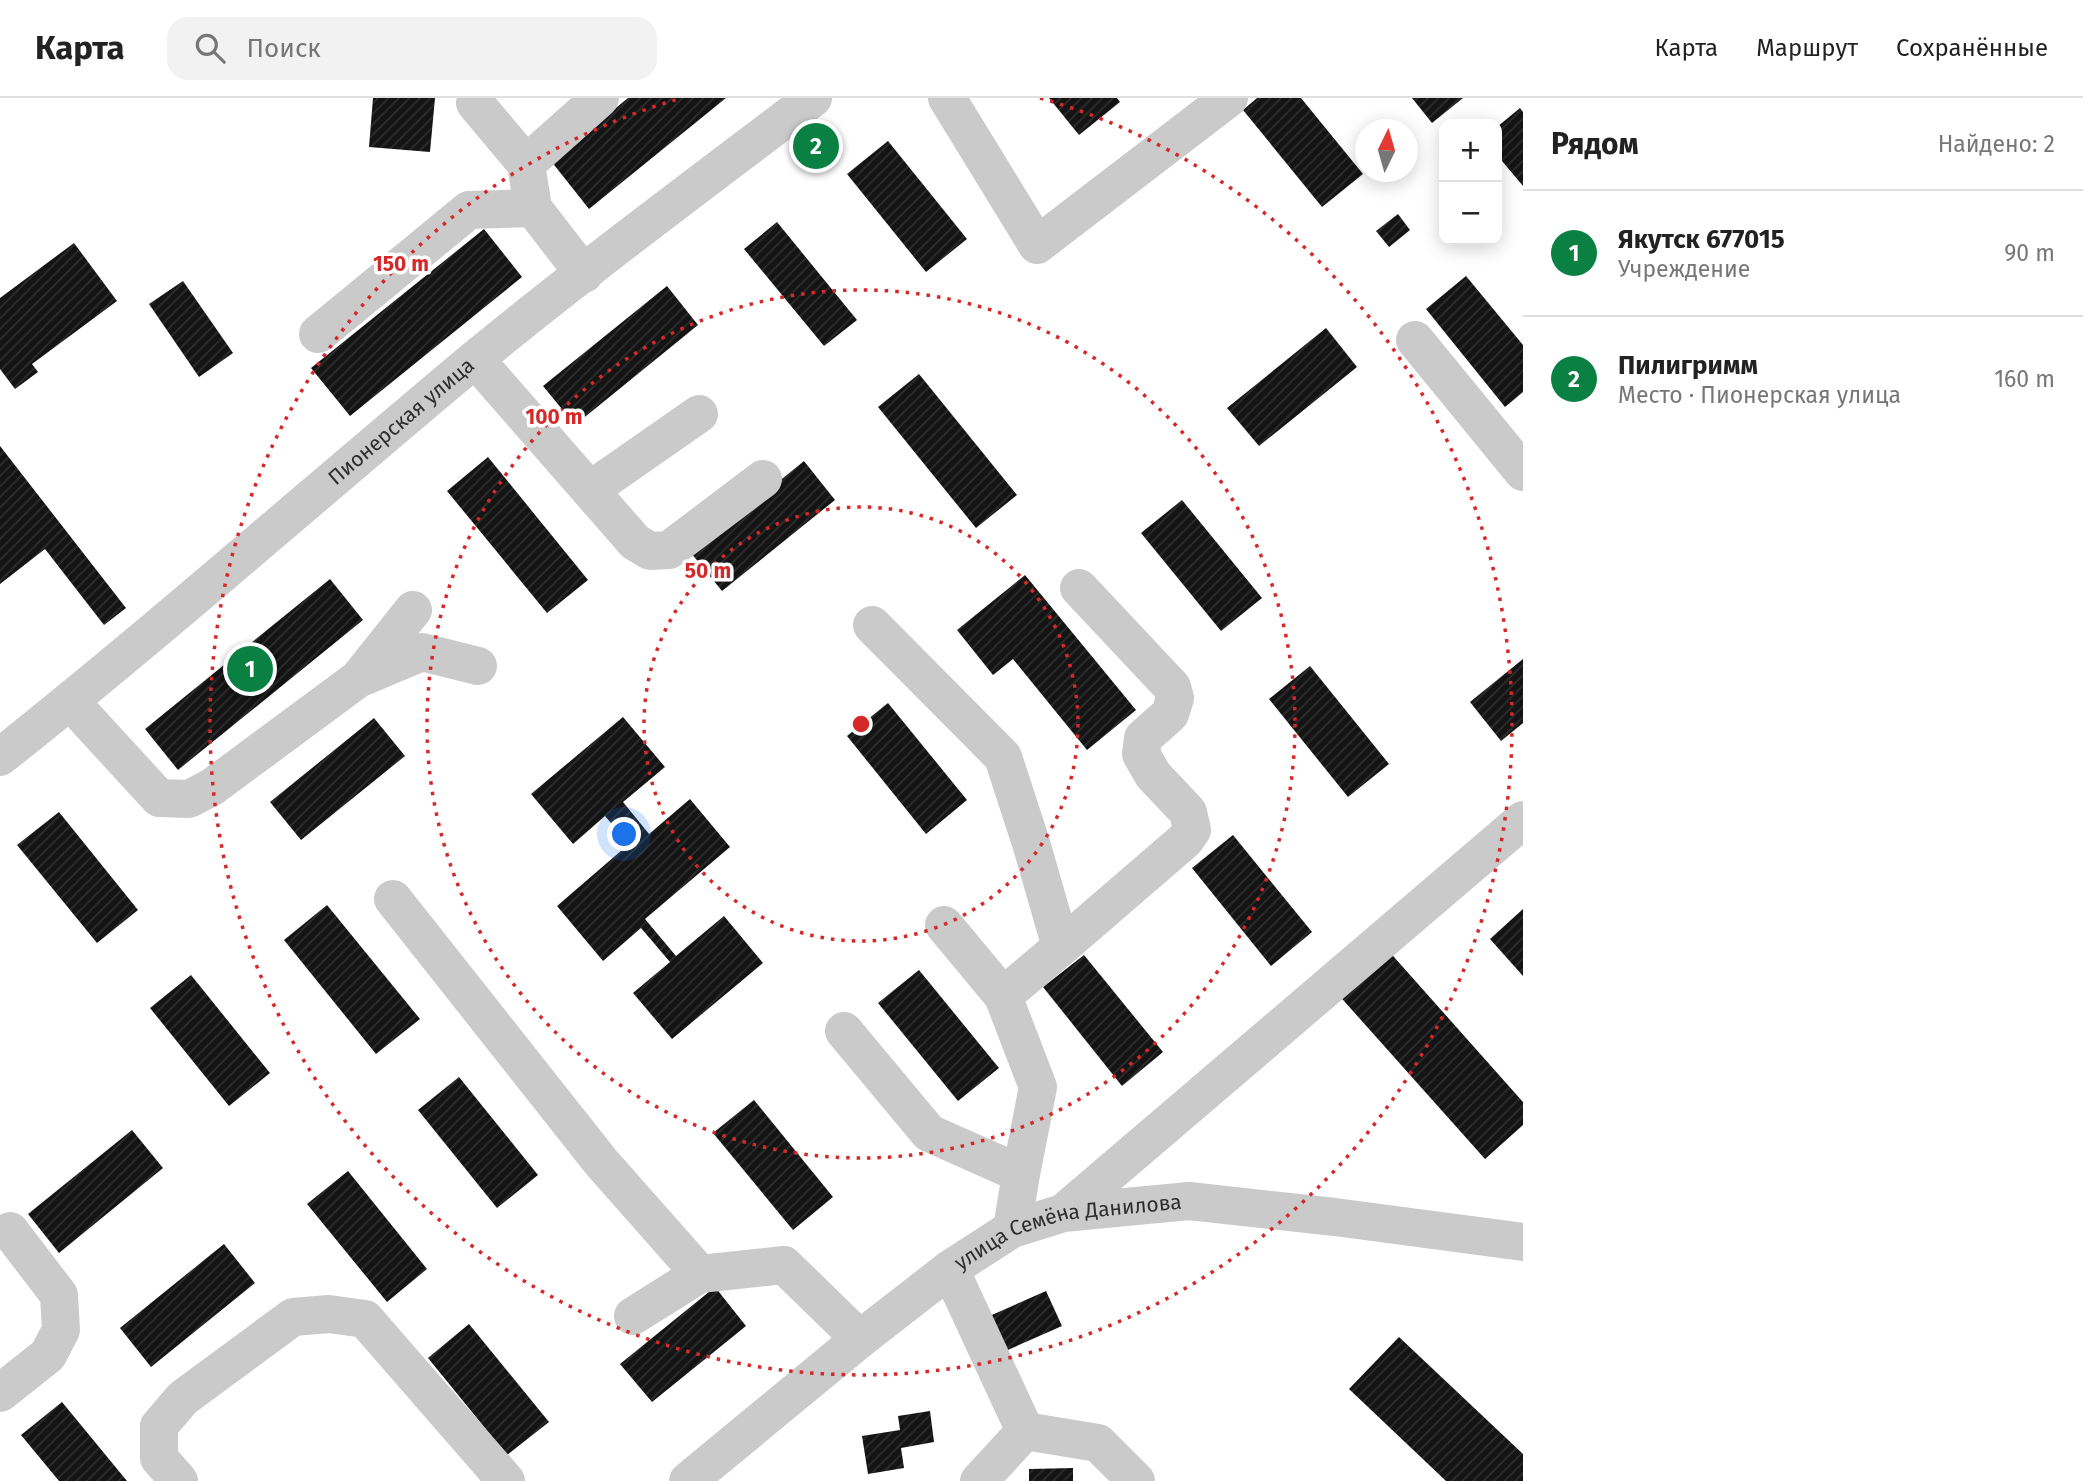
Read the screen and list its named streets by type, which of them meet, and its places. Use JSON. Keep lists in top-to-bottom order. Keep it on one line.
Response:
{"streets":{"street":["Пионерская улица","улица Семёна Данилова"]},"north":"top","page":{"header":"Карта","search":"Поиск","nav":["Карта","Маршрут","Сохранённые"],"heading":["Рядом","Найдено: 2"],"map_buttons":["+","−"],"pins":["2","1"],"list":[{"mark":"1","name":"Якутск 677015","note":"Учреждение","value":"90 m"},{"mark":"2","name":"Пилигримм","note":"Место · Пионерская улица","value":"160 m"}]},"rings":["150 m","100 m","50 m"]}
